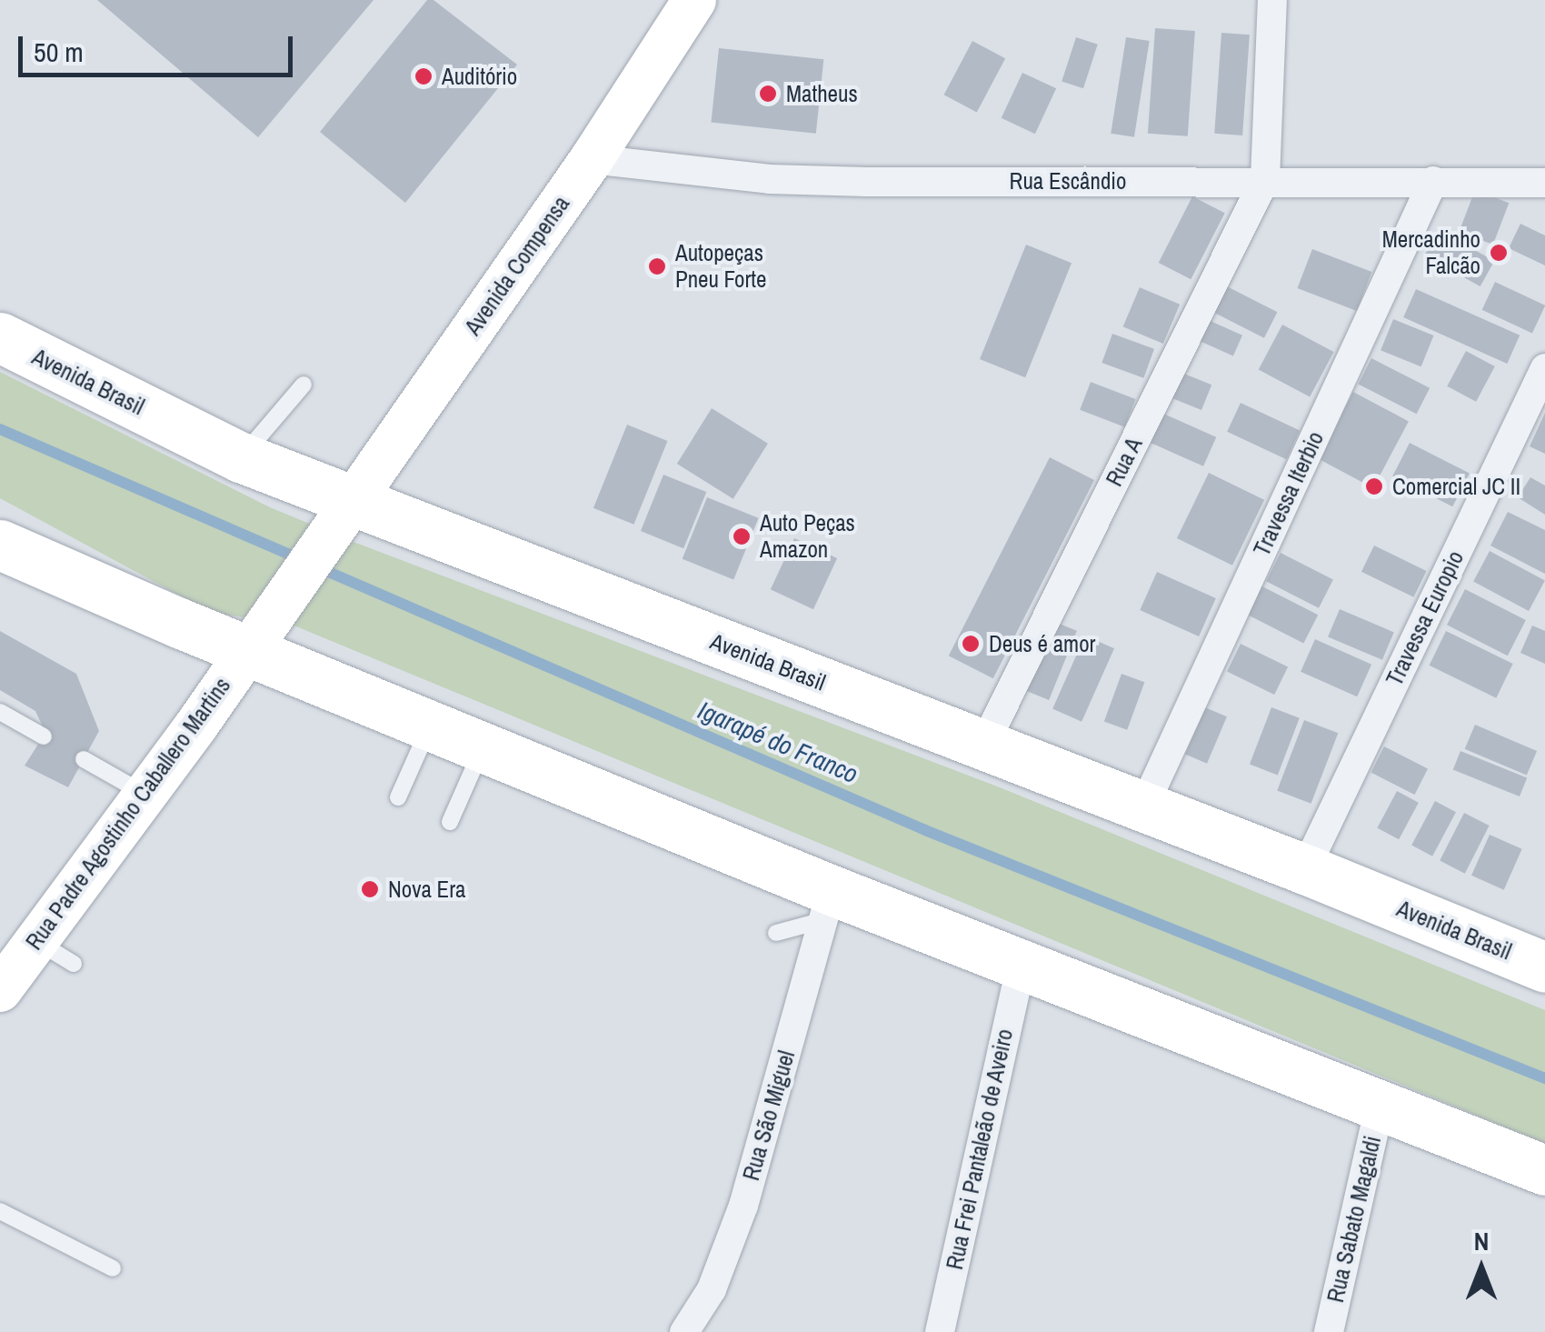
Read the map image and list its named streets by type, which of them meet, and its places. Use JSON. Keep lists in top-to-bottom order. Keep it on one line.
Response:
{"streets":{"highway":["Avenida Brasil"],"street":["Rua Escândio","Avenida Compensa","Rua A","Travessa Iterbio","Travessa Europio","Rua Padre Agostinho Caballero Martins","Rua São Miguel","Rua Frei Pantaleão de Aveiro","Rua Sabato Magaldi"]},"crossings":[["Rua Escândio","Avenida Compensa"],["Rua Escândio","Rua A"],["Rua Escândio","Travessa Iterbio"],["Avenida Compensa","Avenida Brasil"],["Avenida Compensa","Rua Padre Agostinho Caballero Martins"],["Avenida Brasil","Rua A"],["Avenida Brasil","Travessa Iterbio"],["Avenida Brasil","Travessa Europio"]],"water":["Igarapé do Franco"],"places":["Auditório","Matheus","Mercadinho Falcão","Autopeças Pneu Forte","Comercial JC II","Auto Peças Amazon","Deus é amor","Nova Era"],"scale_bar":"50 m","north":"top"}
